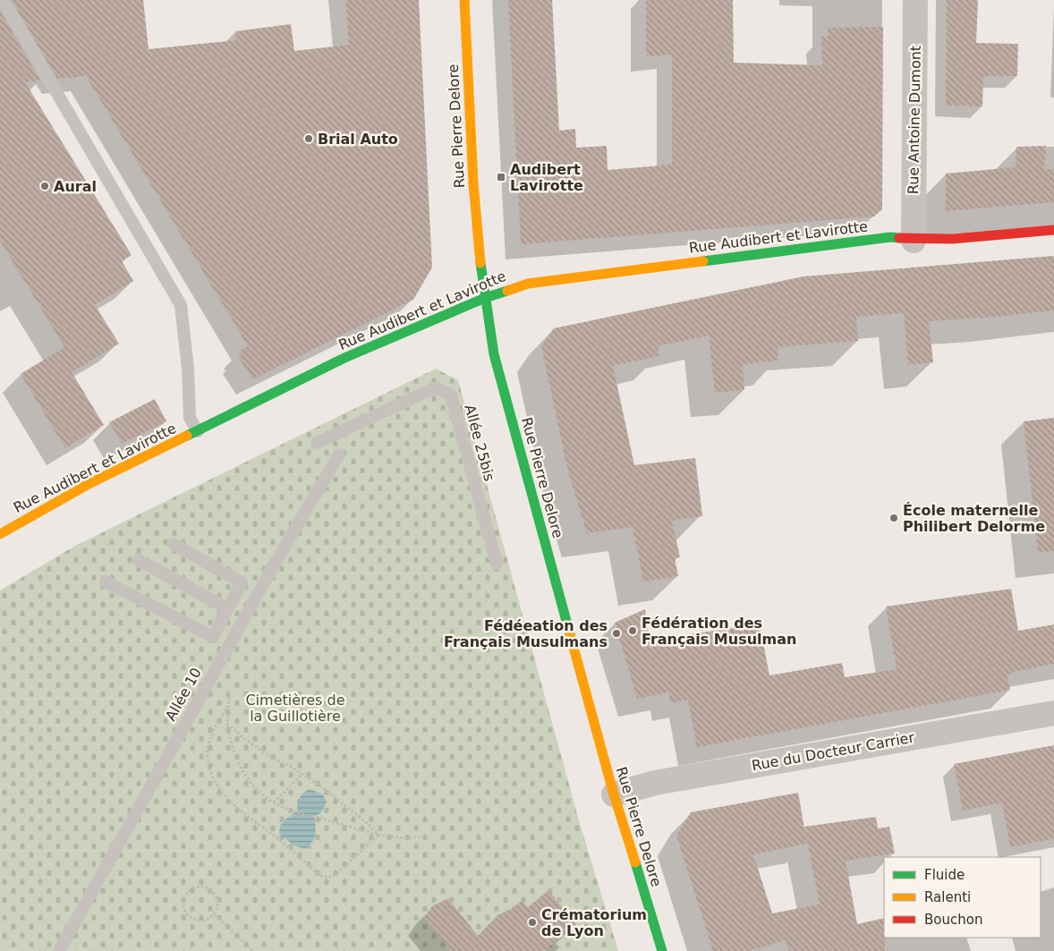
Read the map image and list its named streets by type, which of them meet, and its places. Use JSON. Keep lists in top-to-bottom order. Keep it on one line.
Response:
{"streets":{"street":["Rue Antoine Dumont","Rue Pierre Delore","Rue Audibert et Lavirotte","Rue du Docteur Carrier"],"lane":["Allée 25bis","Allée 10"]},"crossings":[["Rue Antoine Dumont","Rue Audibert et Lavirotte"],["Rue Pierre Delore","Rue Audibert et Lavirotte"],["Rue Pierre Delore","Rue du Docteur Carrier"]],"parks":["Cimetières de la Guillotière"],"places":{"other":["Brial Auto","Aural","École maternelle Philibert Delorme","Fédération des Français Musulman","Fédéeation des Français Musulmans","Crématorium de Lyon"],"transit":["Audibert Lavirotte"]},"legend":["Fluide","Ralenti","Bouchon"]}
